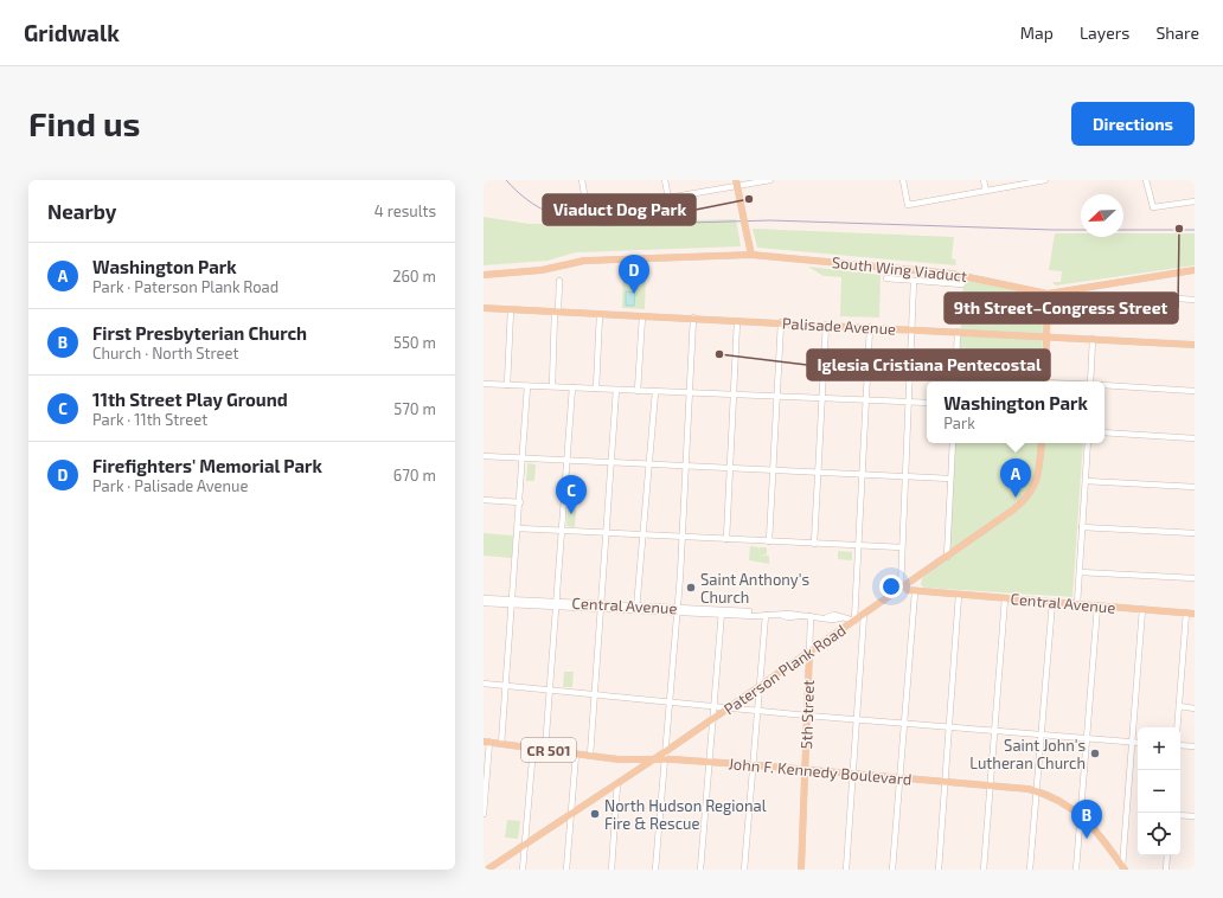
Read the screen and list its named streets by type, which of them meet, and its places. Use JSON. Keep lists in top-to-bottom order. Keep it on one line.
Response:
{"streets":{"main road":["South Wing Viaduct","Palisade Avenue","Central Avenue","Paterson Plank Road","5th Street","CR 501","John F. Kennedy Boulevard"]},"crossings":[["Central Avenue","Paterson Plank Road"],["Central Avenue","5th Street"],["Paterson Plank Road","5th Street"],["Paterson Plank Road","CR 501"],["Paterson Plank Road","John F. Kennedy Boulevard"],["5th Street","John F. Kennedy Boulevard"]],"places":["Viaduct Dog Park","9th Street–Congress Street","Iglesia Cristiana Pentecostal","Saint Anthony's Church","Saint John's Lutheran Church","North Hudson Regional Fire & Rescue"],"north":"bottom left","page":{"header":"Gridwalk","nav":["Map","Layers","Share"],"buttons":"Directions","title":"Find us","heading":["Nearby","4 results"],"list":[{"mark":"A","name":"Washington Park","note":"Park · Paterson Plank Road","value":"260 m"},{"mark":"B","name":"First Presbyterian Church","note":"Church · North Street","value":"550 m"},{"mark":"C","name":"11th Street Play Ground","note":"Park · 11th Street","value":"570 m"},{"mark":"D","name":"Firefighters' Memorial Park","note":"Park · Palisade Avenue","value":"670 m"}],"pins":["D","A","C","B"],"popup":["Washington Park","Park"],"map_buttons":["+","−"]}}
